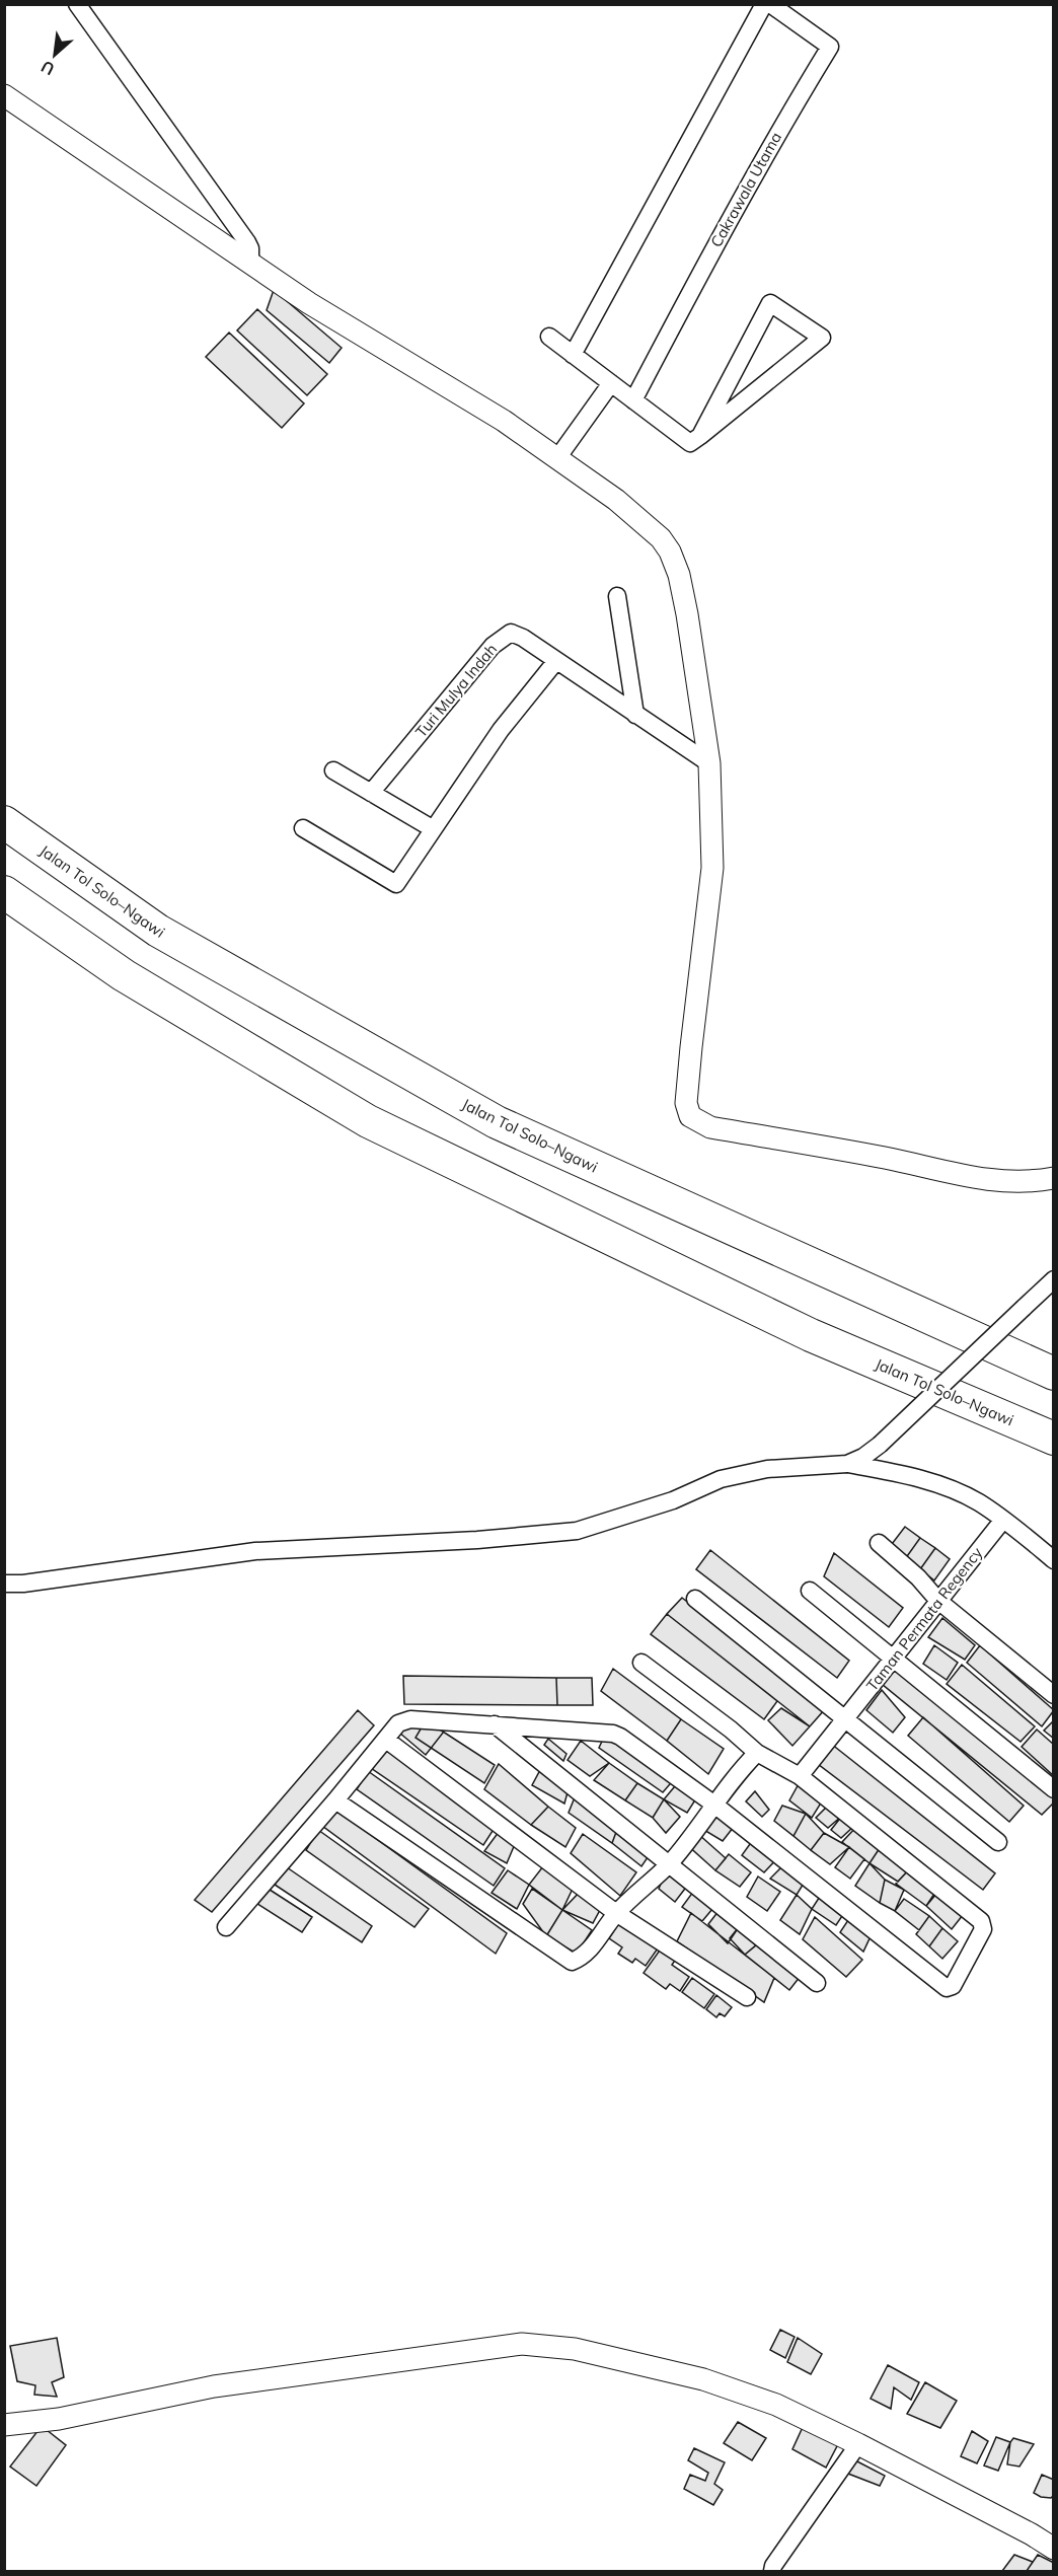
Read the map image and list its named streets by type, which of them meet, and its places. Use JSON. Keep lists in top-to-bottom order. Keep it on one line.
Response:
{"streets":{"highway":["Jalan Tol Solo–Ngawi"],"street":["Cakrawala Utama","Turi Mulya Indah","Taman Permata Regency"]},"north":"bottom left"}
